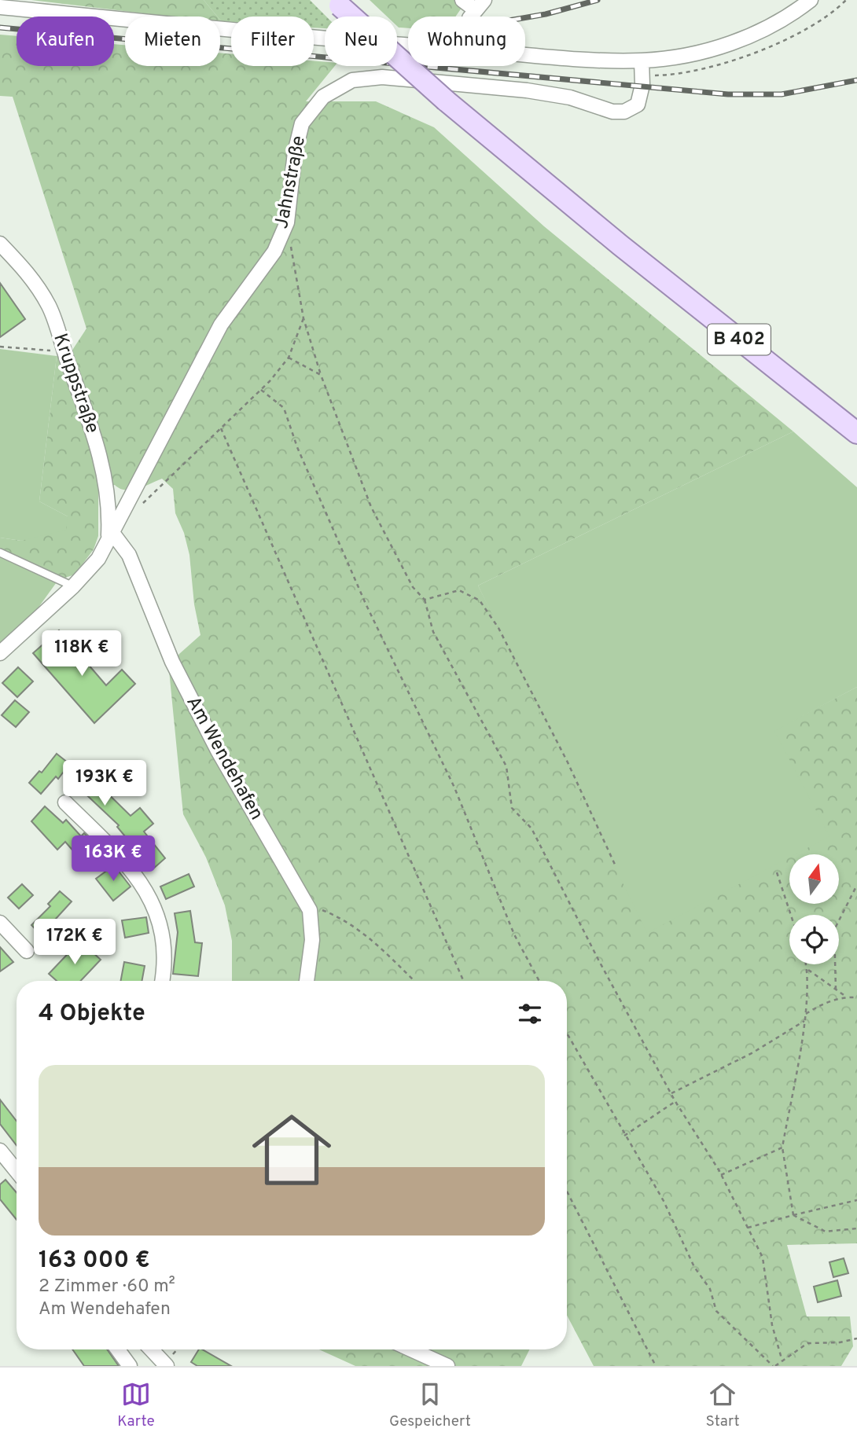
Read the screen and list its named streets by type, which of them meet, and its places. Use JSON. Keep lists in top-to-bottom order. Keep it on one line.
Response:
{"streets":{"main road":["B 402"],"street":["Jahnstraße","Kruppstraße","Am Wendehafen"]},"crossings":[["Jahnstraße","Kruppstraße"],["Jahnstraße","Am Wendehafen"],["Kruppstraße","Am Wendehafen"]],"north":"top","page":{"chip":["Kaufen","Mieten","Filter","Neu","Wohnung"],"price":["118K €","193K €","163K €","172K €"],"heading":"4 Objekte","list":[{"name":"163 000 €","note":"2 Zimmer · 60 m² · Am Wendehafen"}],"tabs":["Karte","Gespeichert","Start"]}}
